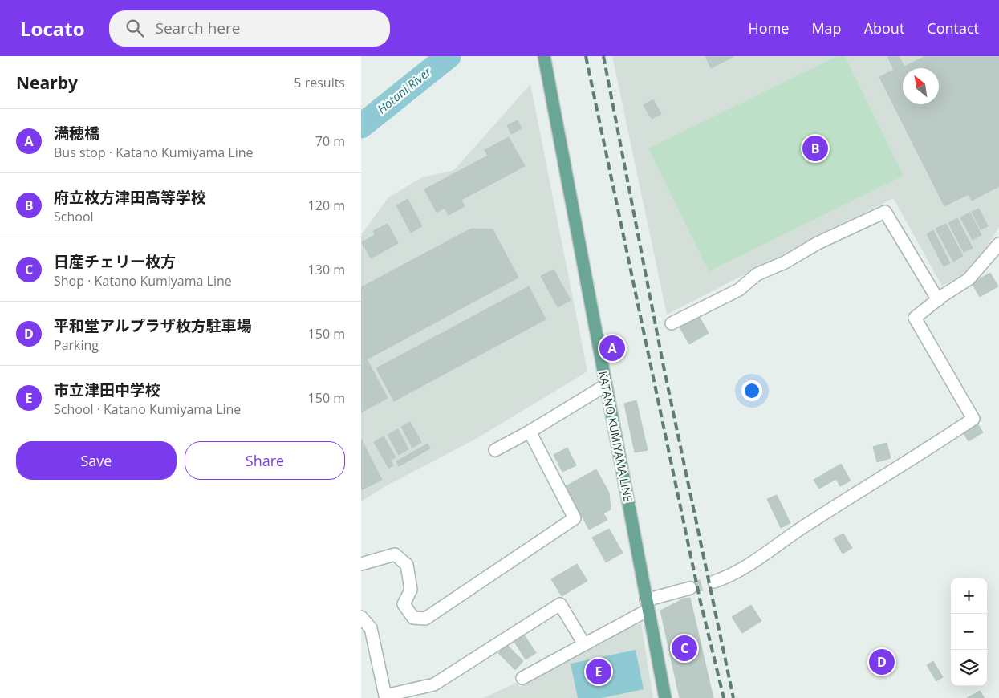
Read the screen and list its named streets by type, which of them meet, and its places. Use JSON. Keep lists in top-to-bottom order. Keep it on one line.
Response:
{"streets":{"main road":["KATANO KUMIYAMA LINE"]},"water":["Hotani River"],"north":"top left","page":{"header":"Locato","search":"Search here","nav":["Home","Map","About","Contact"],"heading":["Nearby","5 results"],"list":[{"mark":"A","name":"満穂橋","note":"Bus stop · Katano Kumiyama Line","value":"70 m"},{"mark":"B","name":"府立枚方津田高等学校","note":"School","value":"120 m"},{"mark":"C","name":"日産チェリー枚方","note":"Shop · Katano Kumiyama Line","value":"130 m"},{"mark":"D","name":"平和堂アルプラザ枚方駐車場","note":"Parking","value":"150 m"},{"mark":"E","name":"市立津田中学校","note":"School · Katano Kumiyama Line","value":"150 m"}],"pins":["B","A","C","D","E"],"buttons":["Save","Share"],"map_buttons":["+","−"]}}
